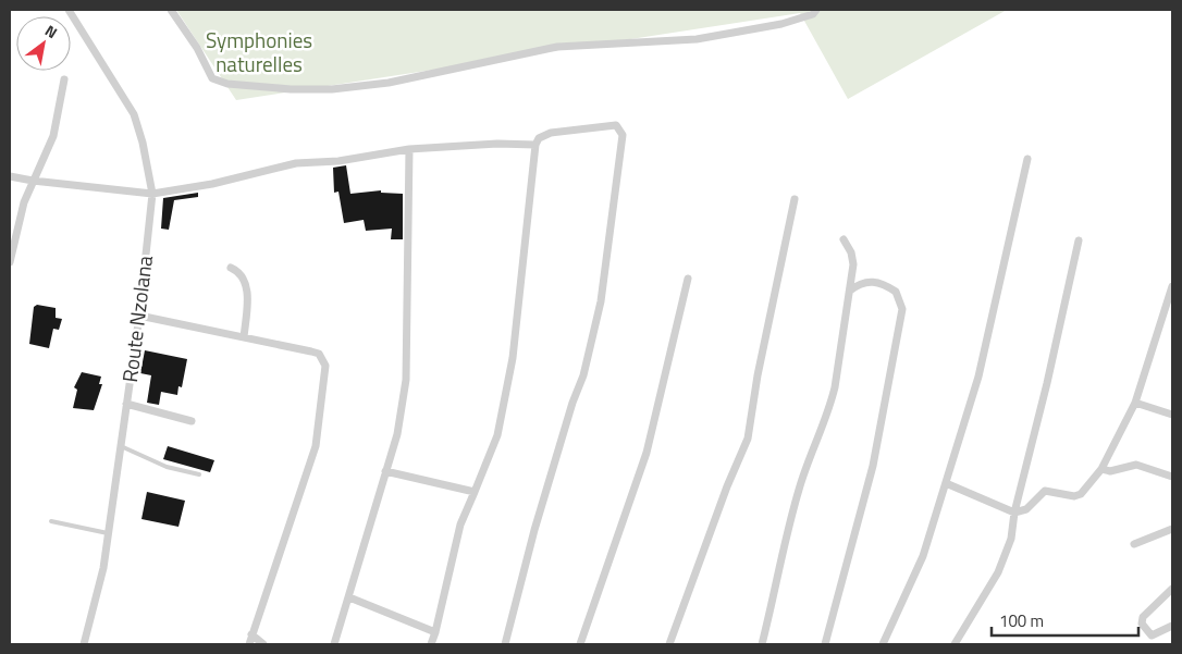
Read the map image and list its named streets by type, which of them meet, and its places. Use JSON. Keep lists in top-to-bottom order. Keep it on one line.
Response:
{"streets":{"street":["Route Nzolana"]},"parks":["Symphonies naturelles"],"scale_bar":"100 m","north":"top right"}
